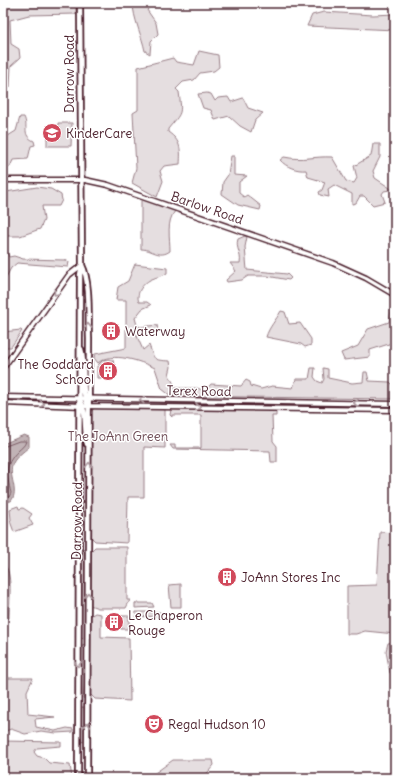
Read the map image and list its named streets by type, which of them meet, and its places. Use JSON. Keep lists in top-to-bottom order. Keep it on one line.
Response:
{"streets":{"main road":["Darrow Road"],"street":["Barlow Road","Terex Road"]},"crossings":[["Darrow Road","Barlow Road"],["Darrow Road","Terex Road"]],"parks":["The JoAnn Green"],"places":{"school or university":["KinderCare"],"building":["Waterway","The Goddard School","JoAnn Stores Inc","Le Chaperon Rouge"],"theatre":["Regal Hudson 10"]}}
